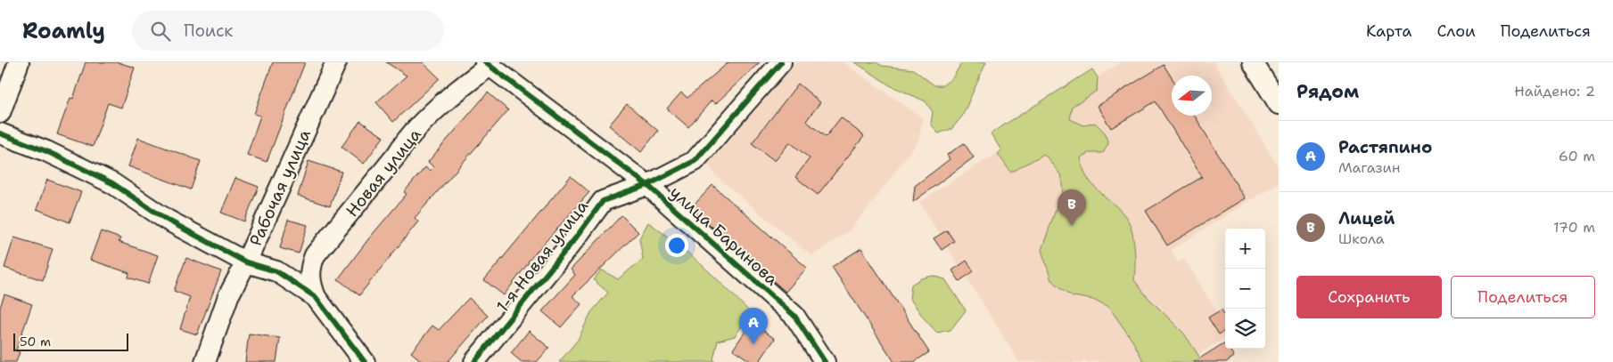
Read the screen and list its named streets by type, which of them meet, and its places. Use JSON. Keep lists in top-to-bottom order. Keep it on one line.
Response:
{"streets":{"street":["Новая улица","Рабочая улица","улица Баринова","1-я Новая улица"]},"crossings":[["Новая улица","улица Баринова"],["улица Баринова","1-я Новая улица"]],"scale_bar":"50 m","north":"left","page":{"header":"Roamly","search":"Поиск","nav":["Карта","Слои","Поделиться"],"heading":["Рядом","Найдено: 2"],"list":[{"mark":"A","name":"Растяпино","note":"Магазин","value":"60 m"},{"mark":"B","name":"Лицей","note":"Школа","value":"170 m"}],"pins":["B","A"],"map_buttons":["+","−"],"buttons":["Сохранить","Поделиться"],"scale":"50 m"}}
